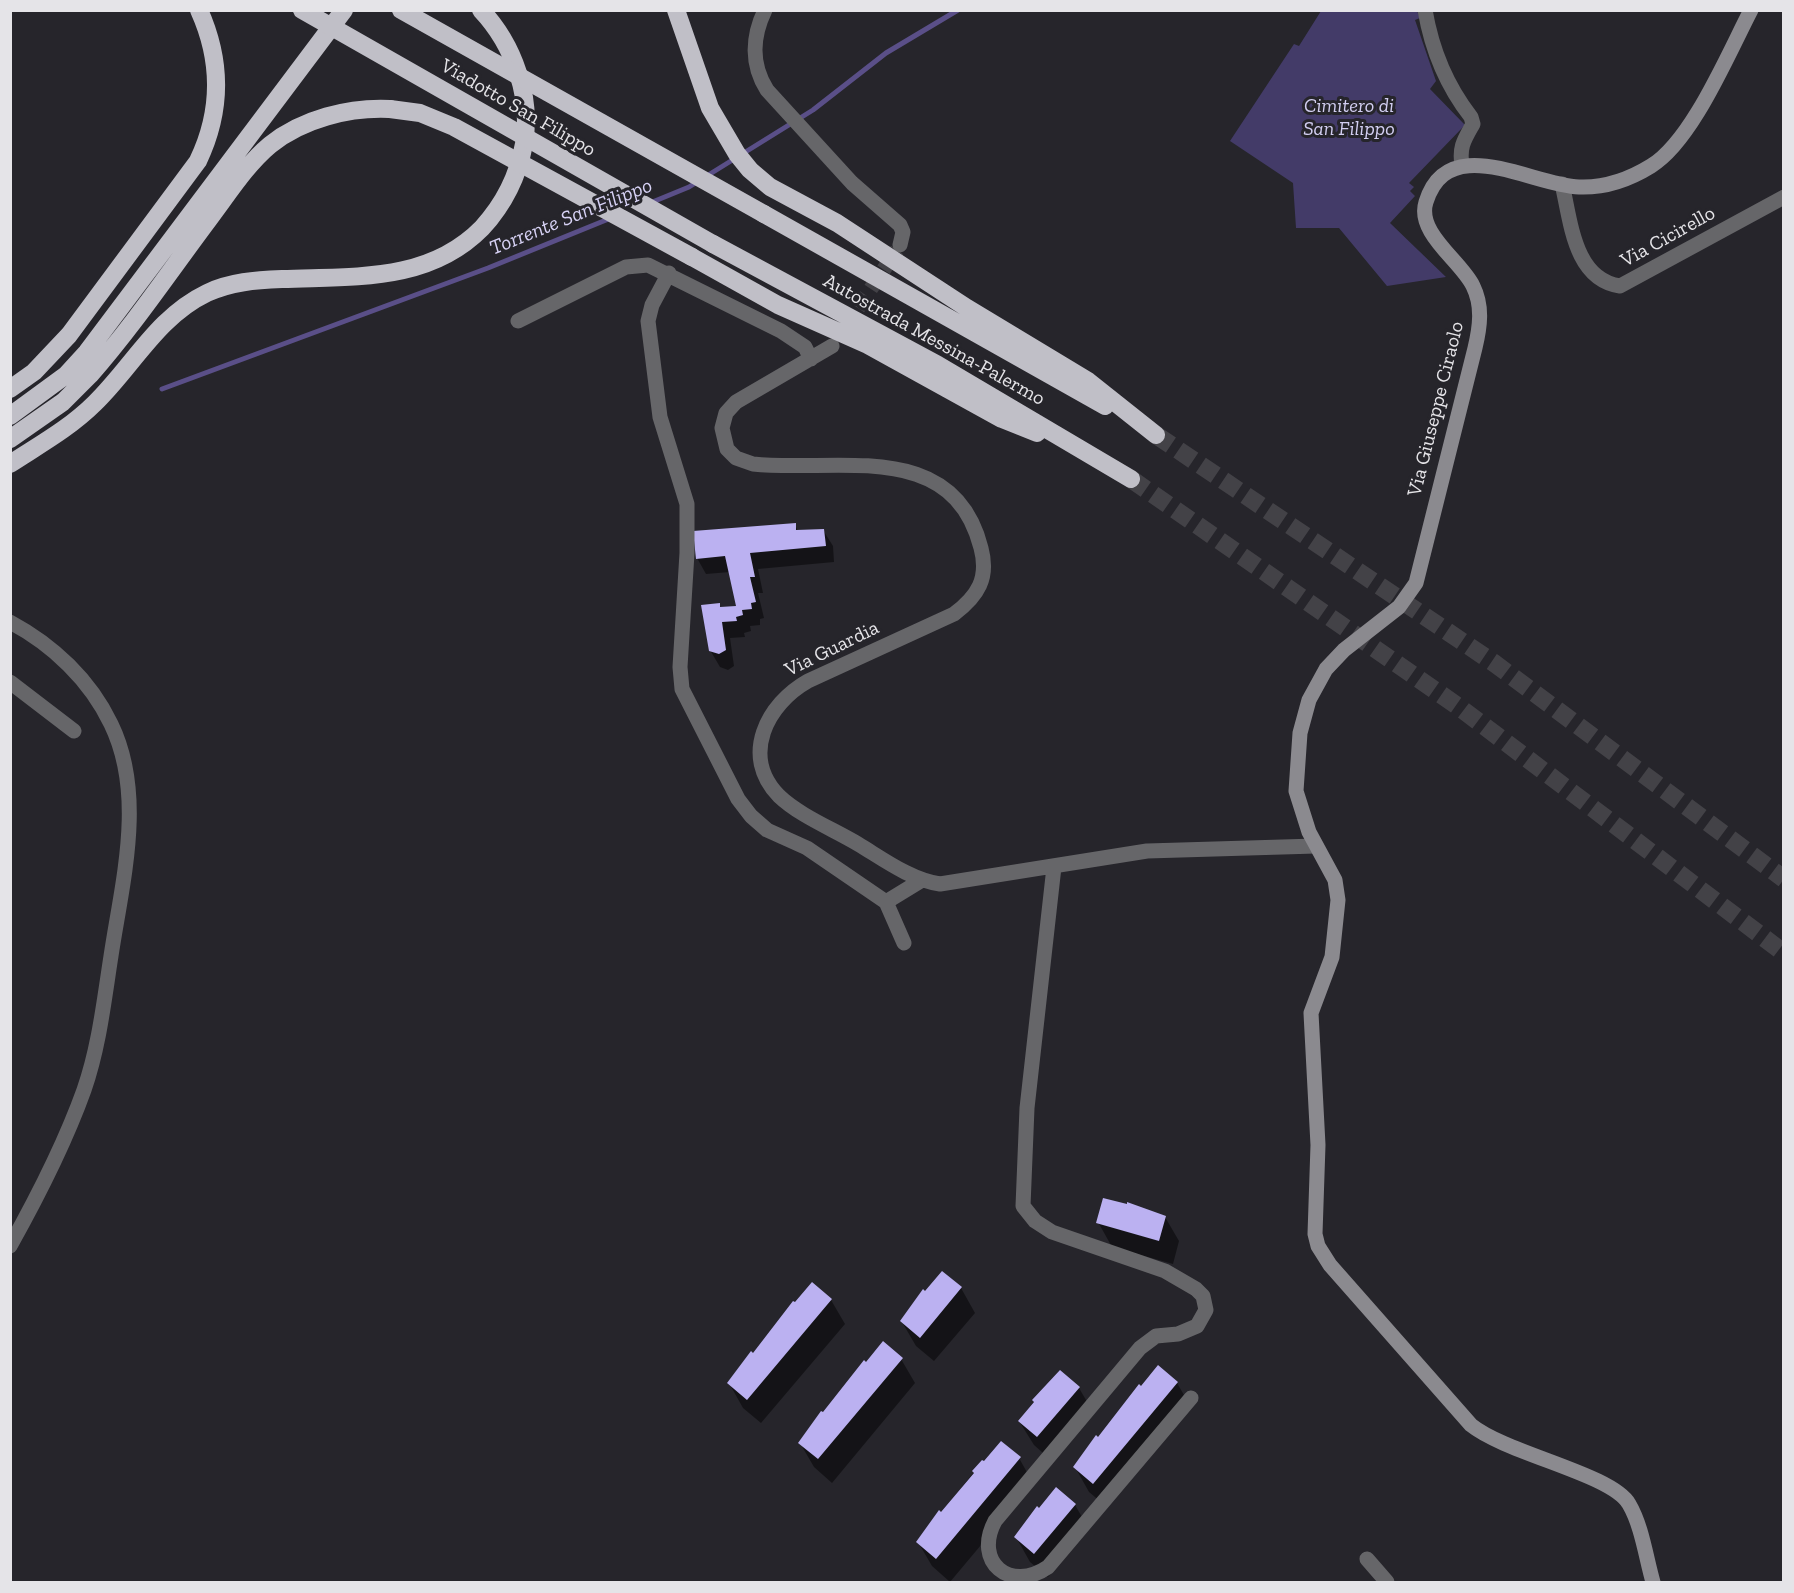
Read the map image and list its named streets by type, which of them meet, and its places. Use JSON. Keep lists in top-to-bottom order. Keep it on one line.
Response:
{"streets":{"highway":["Viadotto San Filippo","Autostrada Messina-Palermo"],"street":["Via Cicirello","Via Giuseppe Ciraolo","Via Guardia"]},"crossings":[["Viadotto San Filippo","Autostrada Messina-Palermo"],["Via Giuseppe Ciraolo","Via Guardia"]],"water":["Torrente San Filippo"],"parks":["Cimitero di San Filippo"]}
